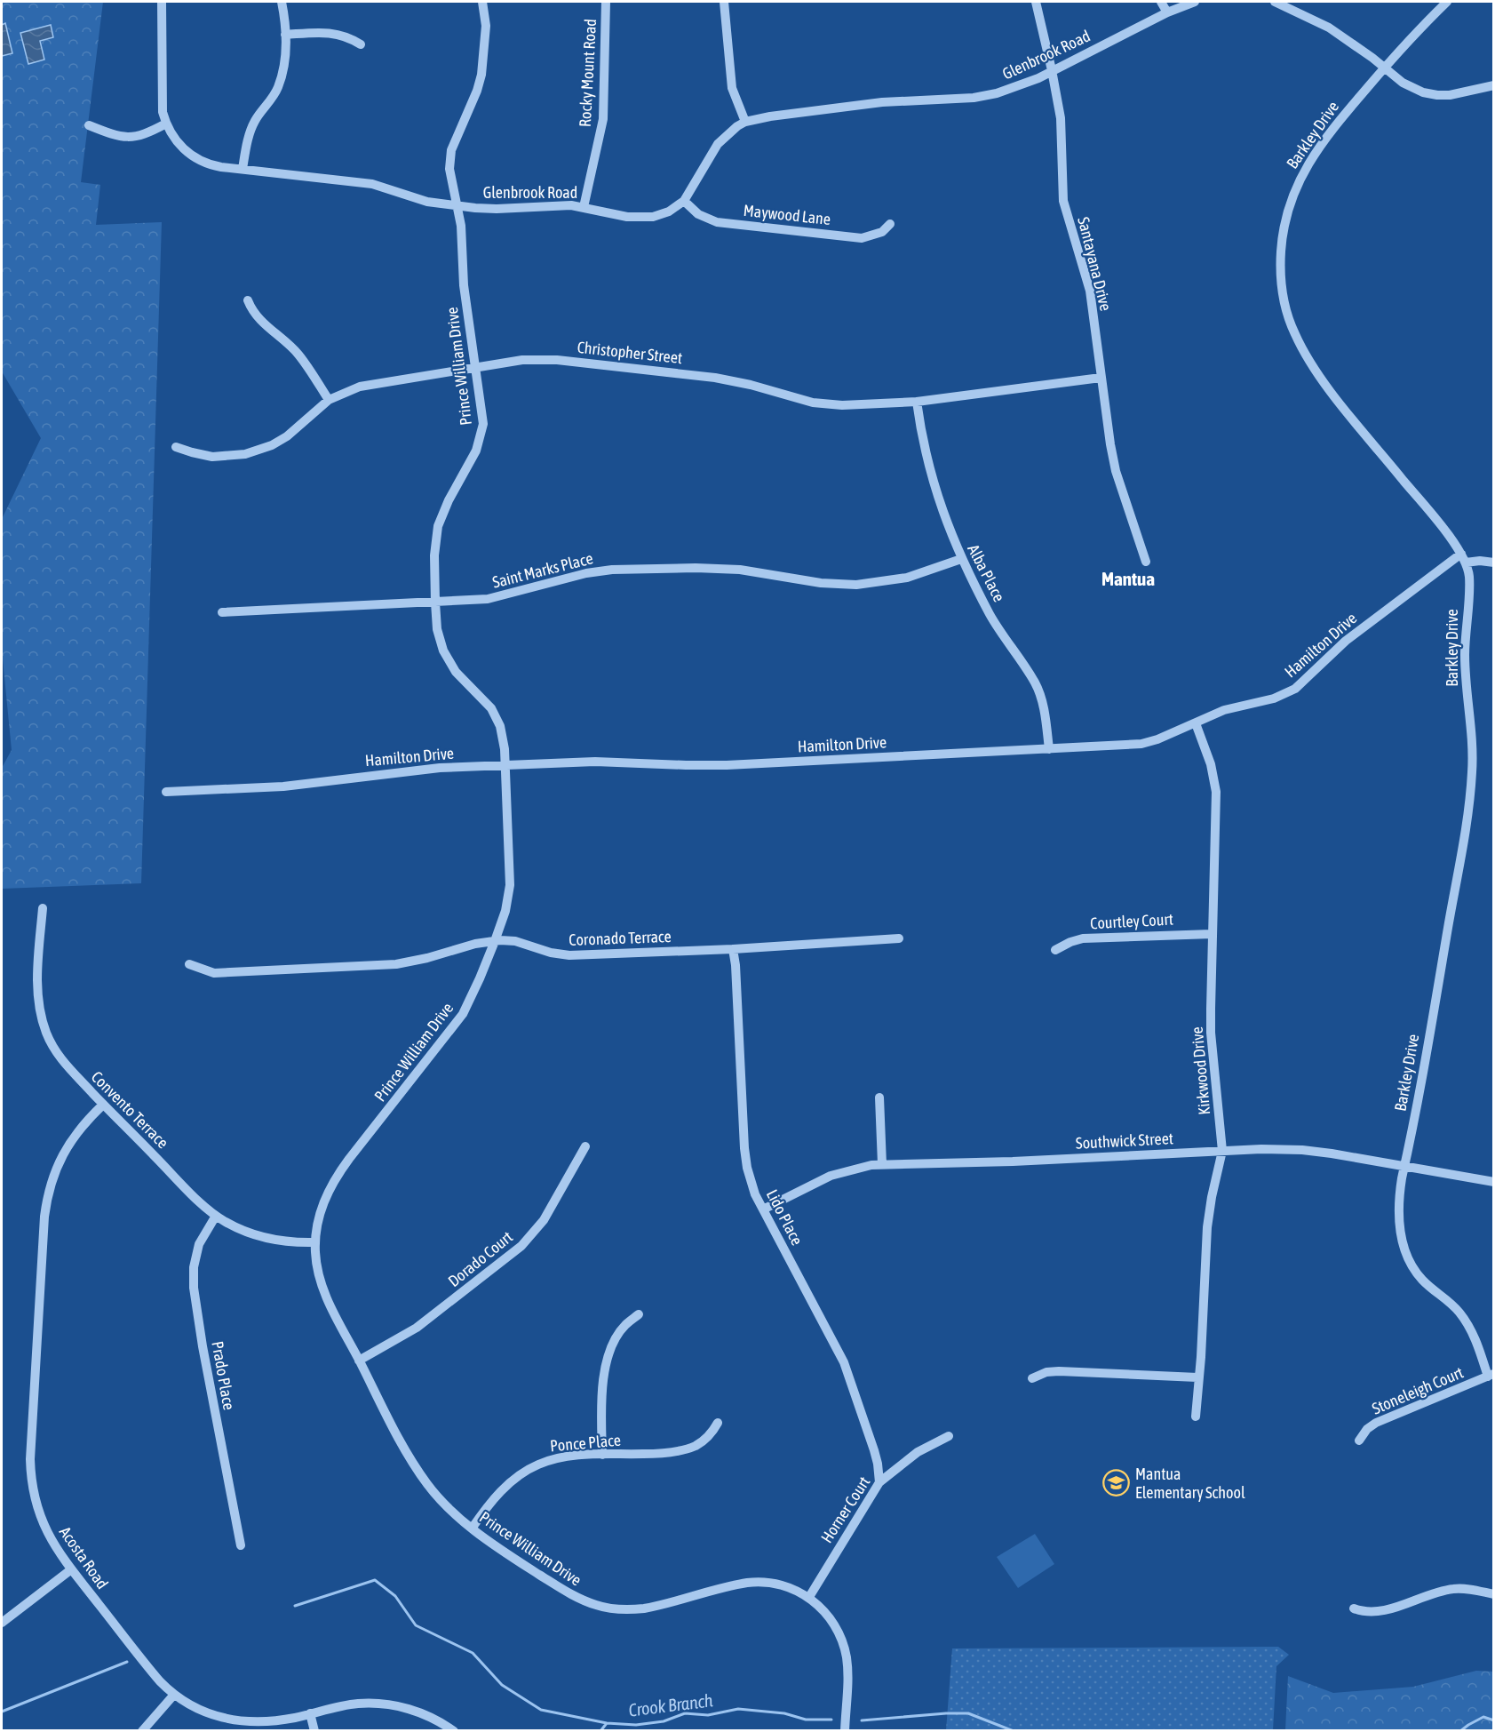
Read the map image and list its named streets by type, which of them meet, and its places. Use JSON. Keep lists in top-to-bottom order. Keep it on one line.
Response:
{"streets":{"street":["Glenbrook Road","Rocky Mount Road","Barkley Drive","Maywood Lane","Santayana Drive","Christopher Street","Prince William Drive","Saint Marks Place","Alba Place","Hamilton Drive","Courtley Court","Coronado Terrace","Kirkwood Drive","Convento Terrace","Southwick Street","Lido Place","Dorado Court","Prado Place","Stoneleigh Court","Ponce Place","Horner Court","Acosta Road"]},"crossings":[["Glenbrook Road","Rocky Mount Road"],["Glenbrook Road","Maywood Lane"],["Glenbrook Road","Santayana Drive"],["Glenbrook Road","Prince William Drive"],["Barkley Drive","Hamilton Drive"],["Barkley Drive","Southwick Street"],["Barkley Drive","Stoneleigh Court"],["Santayana Drive","Christopher Street"],["Christopher Street","Prince William Drive"],["Christopher Street","Alba Place"],["Prince William Drive","Saint Marks Place"],["Prince William Drive","Hamilton Drive"],["Prince William Drive","Coronado Terrace"],["Prince William Drive","Convento Terrace"],["Prince William Drive","Dorado Court"],["Prince William Drive","Ponce Place"],["Prince William Drive","Horner Court"],["Saint Marks Place","Alba Place"],["Alba Place","Hamilton Drive"],["Hamilton Drive","Kirkwood Drive"],["Courtley Court","Kirkwood Drive"],["Coronado Terrace","Lido Place"],["Kirkwood Drive","Southwick Street"],["Convento Terrace","Prado Place"],["Convento Terrace","Acosta Road"],["Southwick Street","Lido Place"],["Lido Place","Horner Court"]],"districts":["Mantua"],"water":["Crook Branch"],"places":{"school or university":["Mantua Elementary School"]}}
